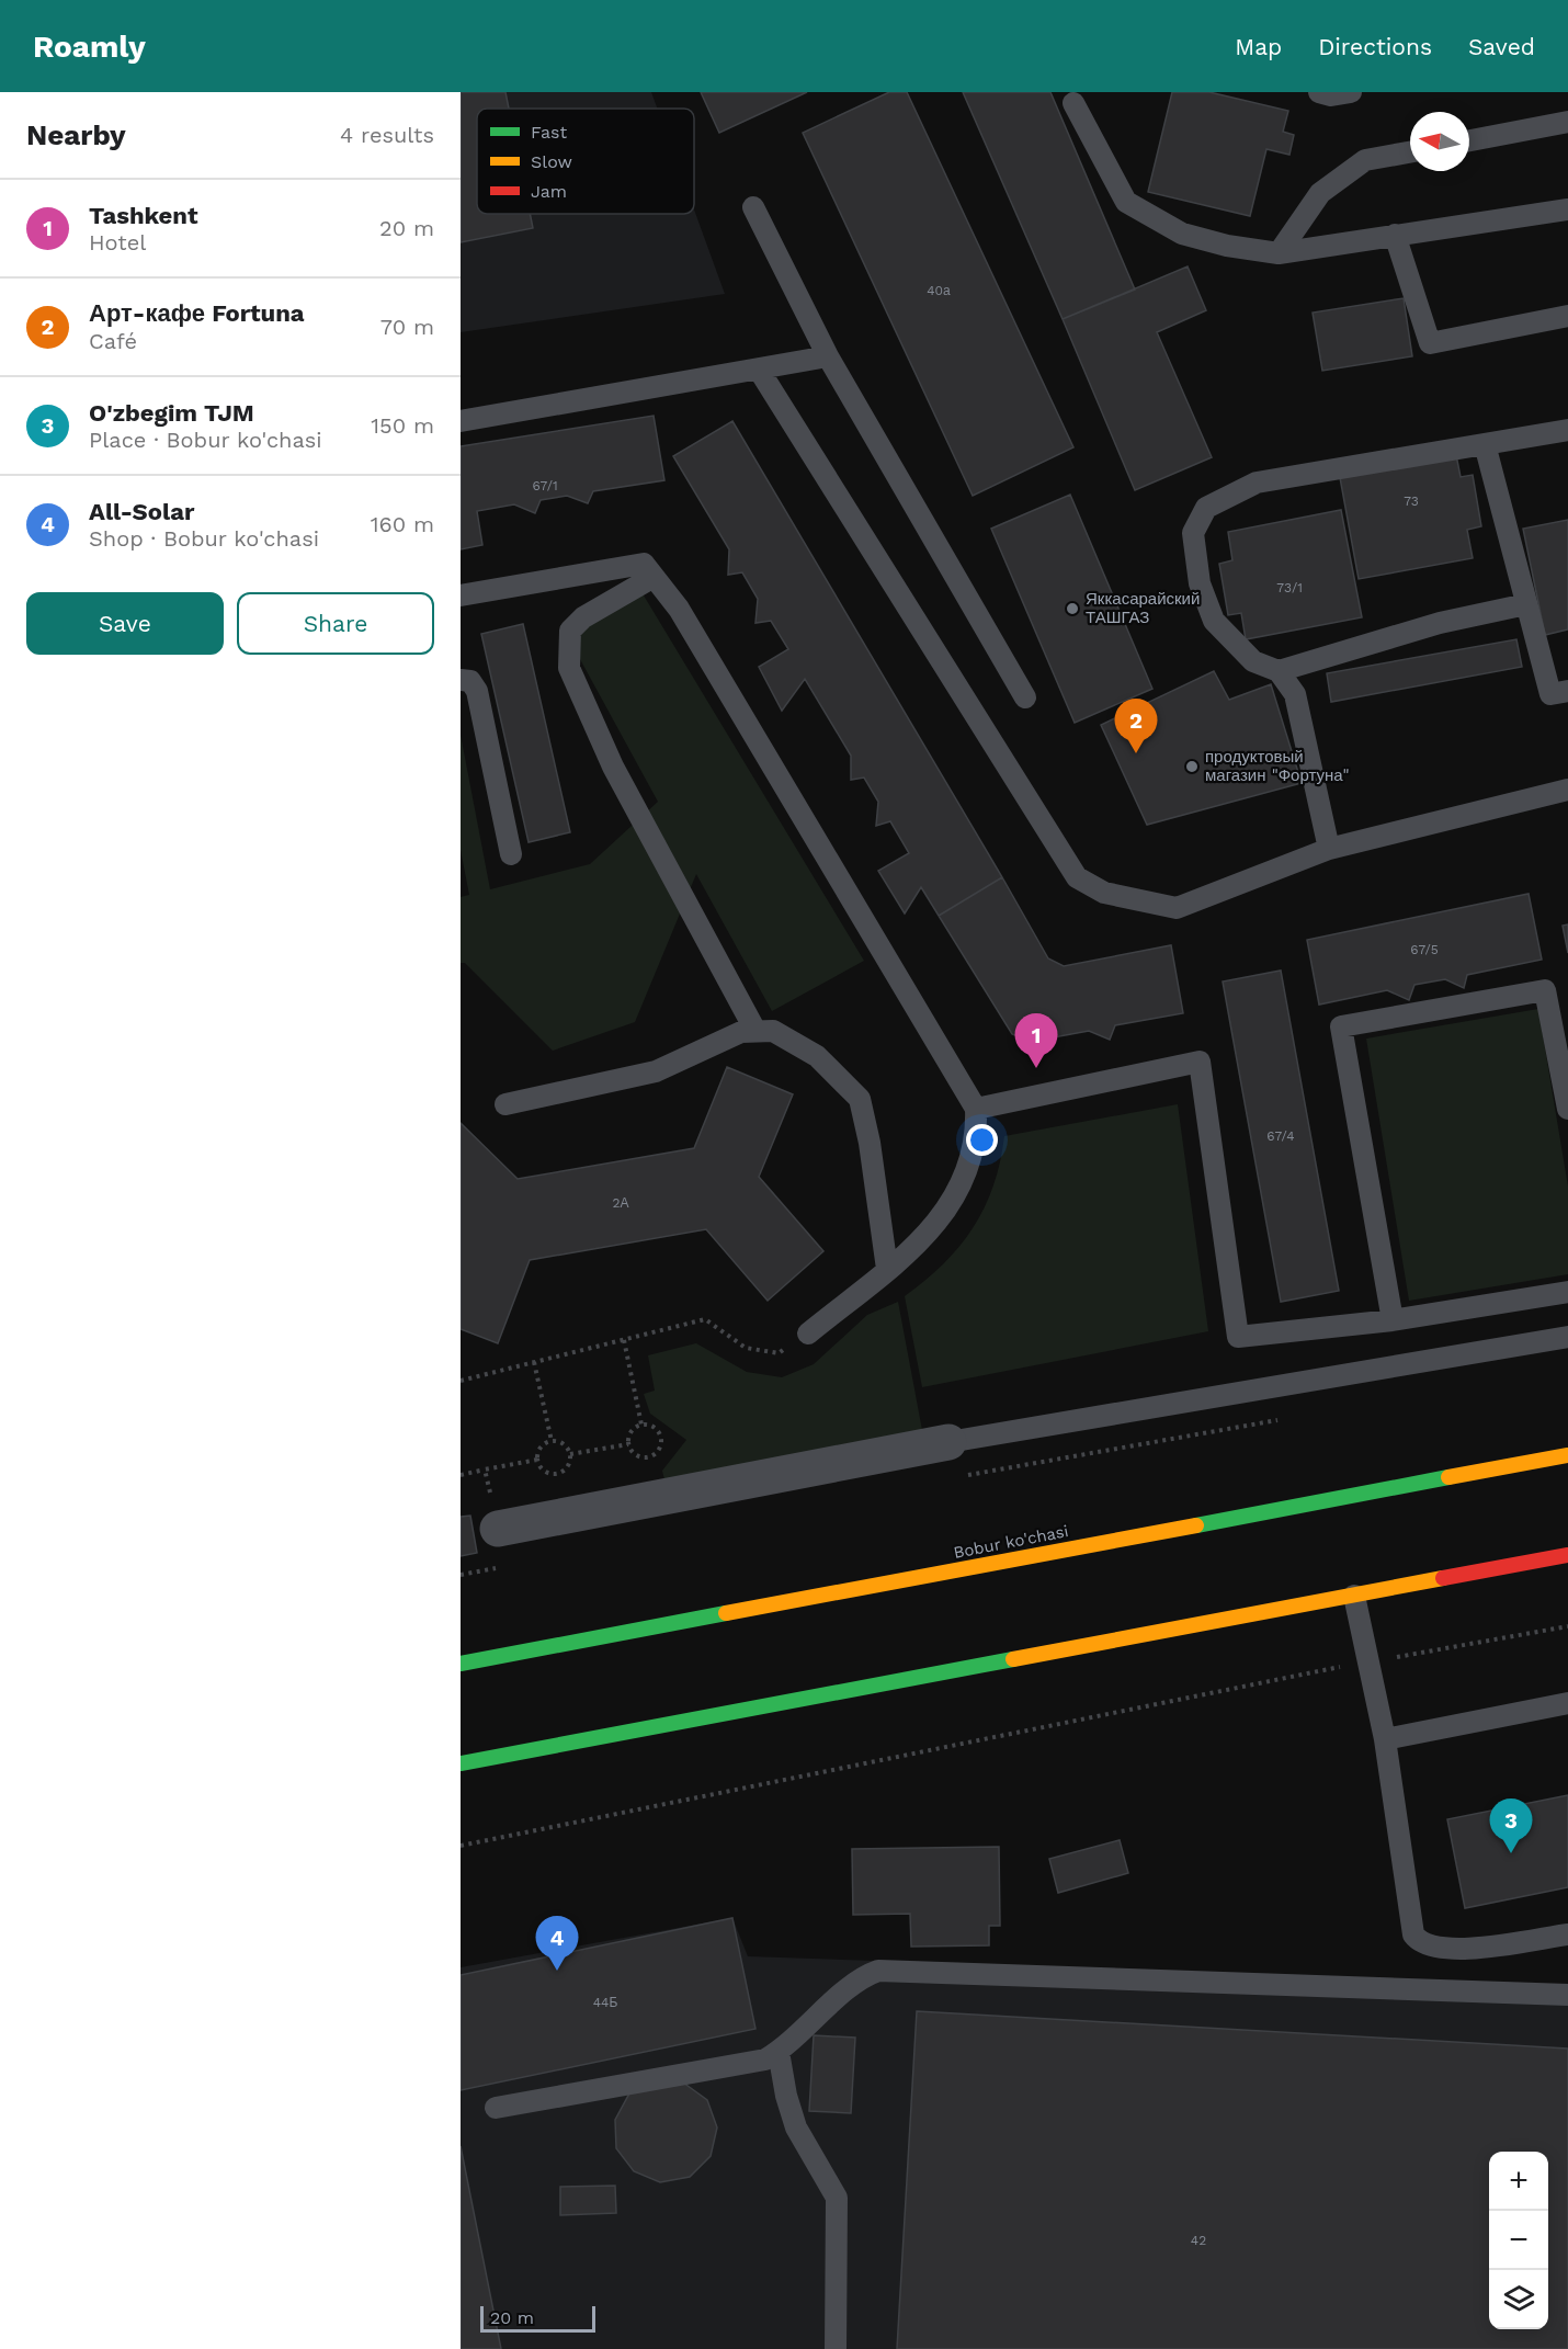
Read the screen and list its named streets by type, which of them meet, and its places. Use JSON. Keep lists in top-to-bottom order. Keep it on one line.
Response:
{"streets":{"main road":["Bobur ko'chasi"]},"places":["Яккасарайский ТАШГАЗ","продуктовый магазин \"Фортуна\""],"house_numbers":["40а","67/1","73","73/1","67/5","67/4","2А","44Б","42"],"legend":["Fast","Slow","Jam"],"scale_bar":"20 m","north":"left","page":{"header":"Roamly","nav":["Map","Directions","Saved"],"heading":["Nearby","4 results"],"list":[{"mark":"1","name":"Tashkent","note":"Hotel","value":"20 m"},{"mark":"2","name":"Арт-кафе Fortuna","note":"Café","value":"70 m"},{"mark":"3","name":"O'zbegim TJM","note":"Place · Bobur ko'chasi","value":"150 m"},{"mark":"4","name":"All-Solar","note":"Shop · Bobur ko'chasi","value":"160 m"}],"buttons":["Save","Share"],"pins":["2","1","3","4"],"map_buttons":["+","−"],"scale":"20 m"}}
